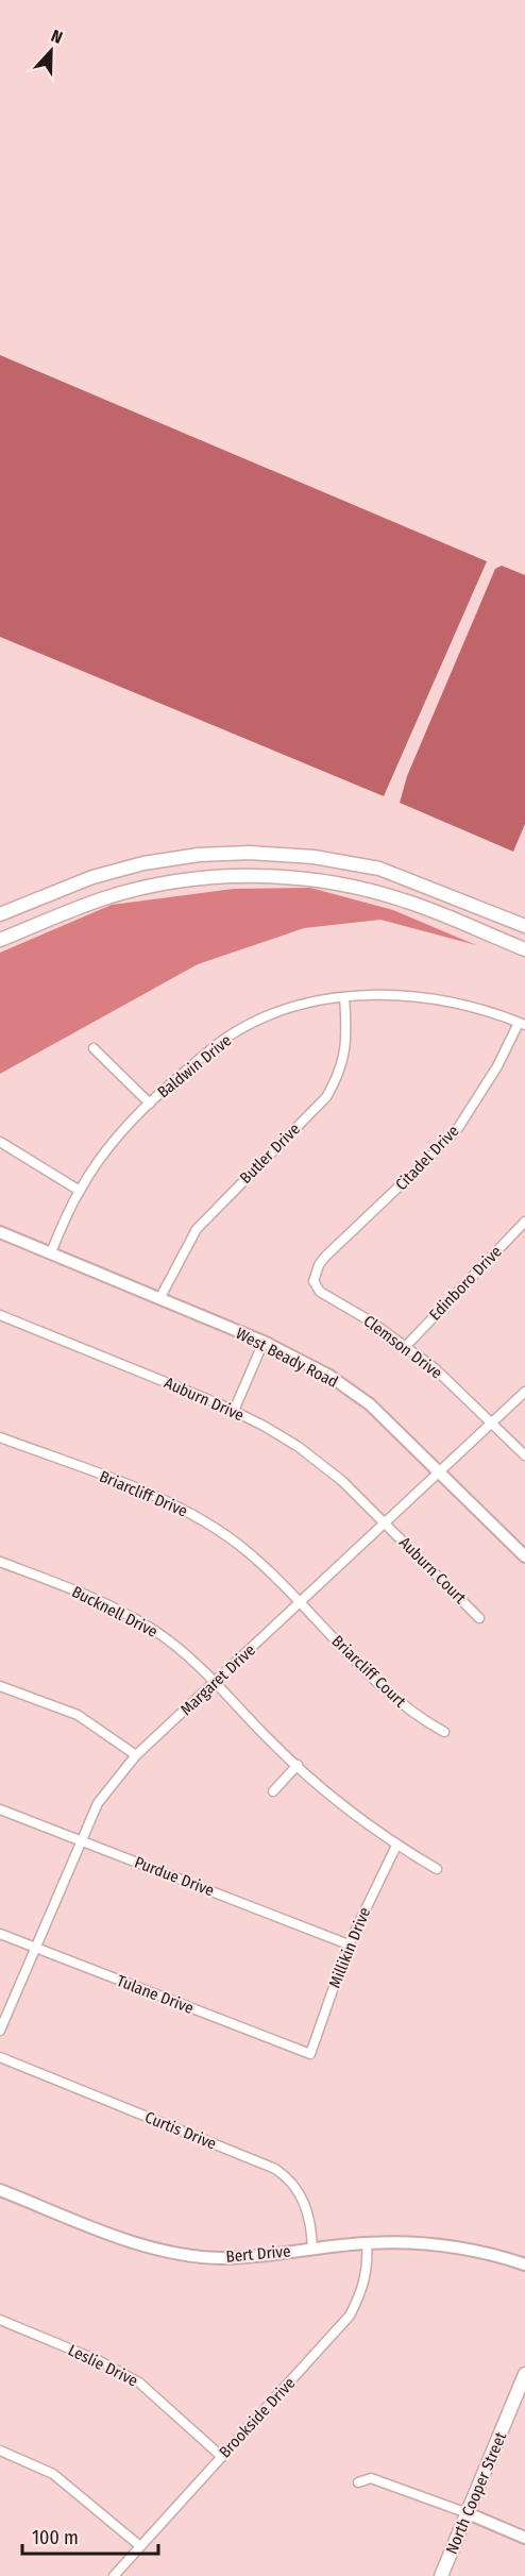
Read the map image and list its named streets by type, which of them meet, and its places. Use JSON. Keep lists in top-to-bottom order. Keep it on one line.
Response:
{"streets":{"main road":["North Cooper Street"],"street":["Baldwin Drive","Butler Drive","Citadel Drive","Edinboro Drive","Clemson Drive","West Beady Road","Auburn Drive","Briarcliff Drive","Auburn Court","Bucknell Drive","Briarcliff Court","Margaret Drive","Purdue Drive","Millikin Drive","Tulane Drive","Curtis Drive","Bert Drive","Leslie Drive","Brookside Drive"]},"crossings":[["Baldwin Drive","Butler Drive"],["Baldwin Drive","Citadel Drive"],["Baldwin Drive","West Beady Road"],["Butler Drive","West Beady Road"],["Citadel Drive","Clemson Drive"],["Edinboro Drive","Clemson Drive"],["Clemson Drive","Margaret Drive"],["West Beady Road","Margaret Drive"],["Auburn Drive","Auburn Court"],["Auburn Drive","Margaret Drive"],["Briarcliff Drive","Briarcliff Court"],["Briarcliff Drive","Margaret Drive"],["Auburn Court","Margaret Drive"],["Bucknell Drive","Margaret Drive"],["Bucknell Drive","Millikin Drive"],["Briarcliff Court","Margaret Drive"],["Margaret Drive","Purdue Drive"],["Margaret Drive","Tulane Drive"],["Purdue Drive","Millikin Drive"],["Millikin Drive","Tulane Drive"],["Curtis Drive","Bert Drive"],["Bert Drive","Brookside Drive"],["Leslie Drive","Brookside Drive"]],"scale_bar":"100 m","north":"top"}
